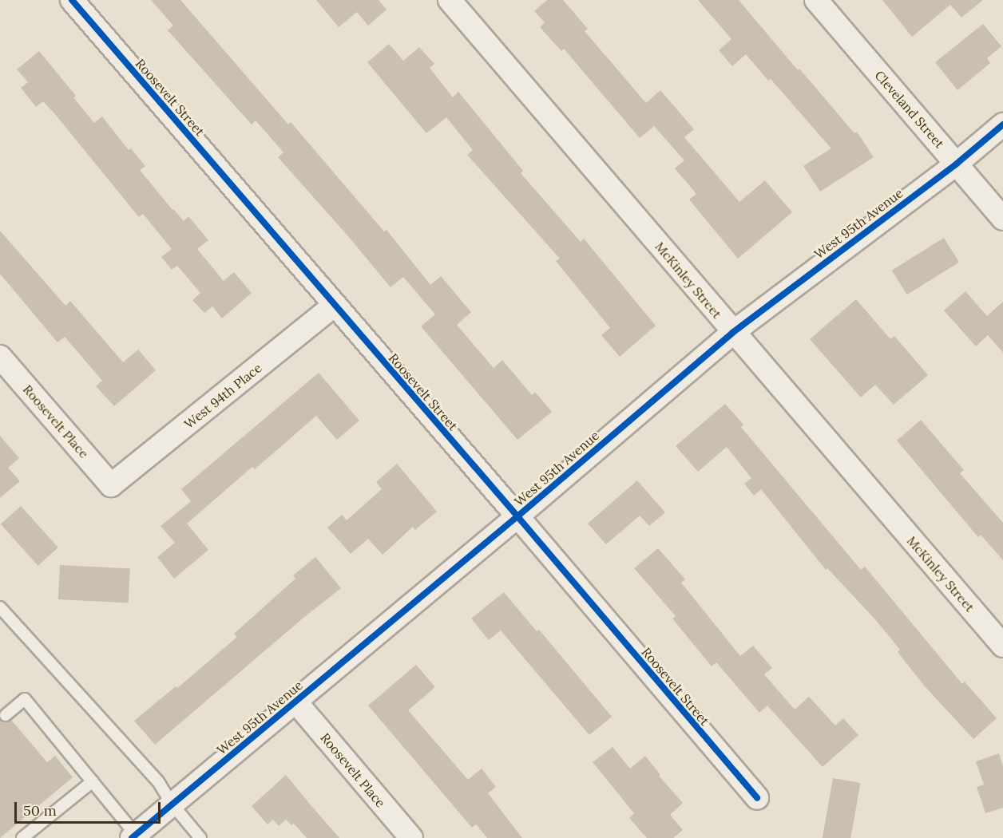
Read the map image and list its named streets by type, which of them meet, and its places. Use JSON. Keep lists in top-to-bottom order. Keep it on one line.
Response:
{"streets":{"street":["Roosevelt Street","Cleveland Street","West 95th Avenue","McKinley Street","West 94th Place","Roosevelt Place"]},"crossings":[["Roosevelt Street","West 95th Avenue"],["Roosevelt Street","West 94th Place"],["Cleveland Street","West 95th Avenue"],["West 95th Avenue","McKinley Street"],["West 95th Avenue","Roosevelt Place"],["West 94th Place","Roosevelt Place"]],"scale_bar":"50 m"}
